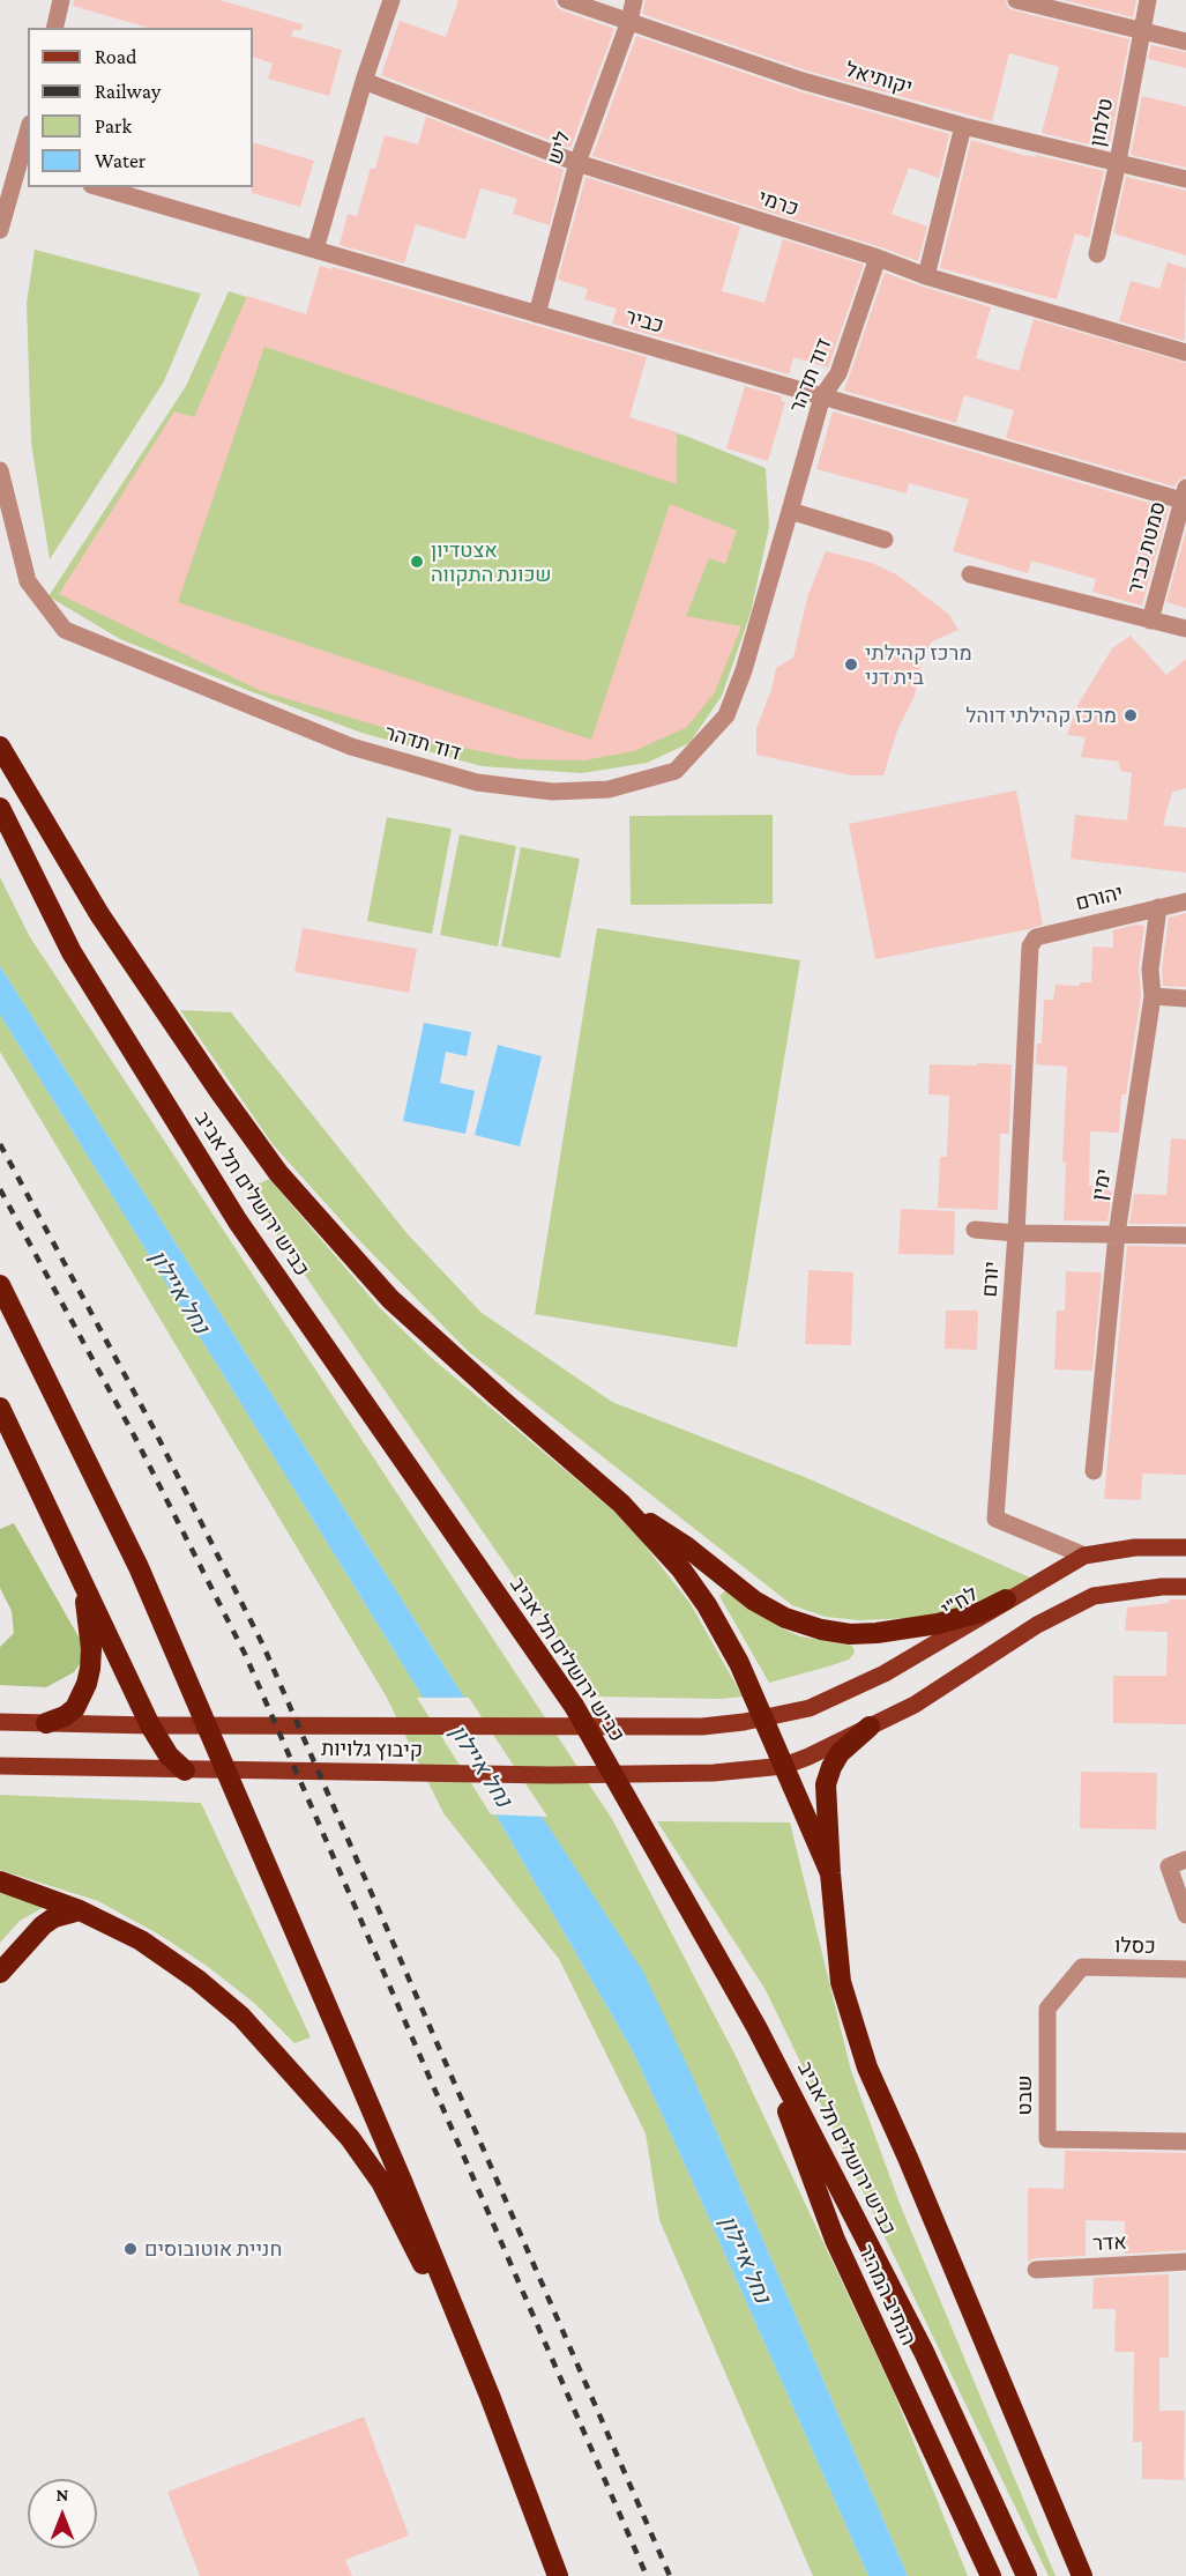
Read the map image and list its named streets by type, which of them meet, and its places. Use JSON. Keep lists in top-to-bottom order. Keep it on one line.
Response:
{"streets":{"highway":["כביש ירושלים תל אביב","הנתיב המהיר"],"main road":["לח\"י","קיבוץ גלויות"],"street":["יקותיאל","טלמון","ליש","כרמי","כביר","דוד תדהר","סמטת כביר","יהורם","ימין","יורם","כסלו","שבט","אדר"]},"crossings":[["יקותיאל","טלמון"],["יקותיאל","ליש"],["ליש","כרמי"],["ליש","כביר"],["כרמי","דוד תדהר"],["כביר","דוד תדהר"],["כביר","סמטת כביר"],["יהורם","ימין"],["יהורם","יורם"],["כביש ירושלים תל אביב","הנתיב המהיר"],["יורם","לח\"י"],["לח\"י","קיבוץ גלויות"],["כסלו","שבט"]],"water":["נחל איילון"],"places":["אצטדיון שכונת התקווה","מרכז קהילתי בית דני","מרכז קהילתי דוהל","חניית אוטובוסים"],"legend":["Road","Railway","Park","Water"],"north":"top"}
